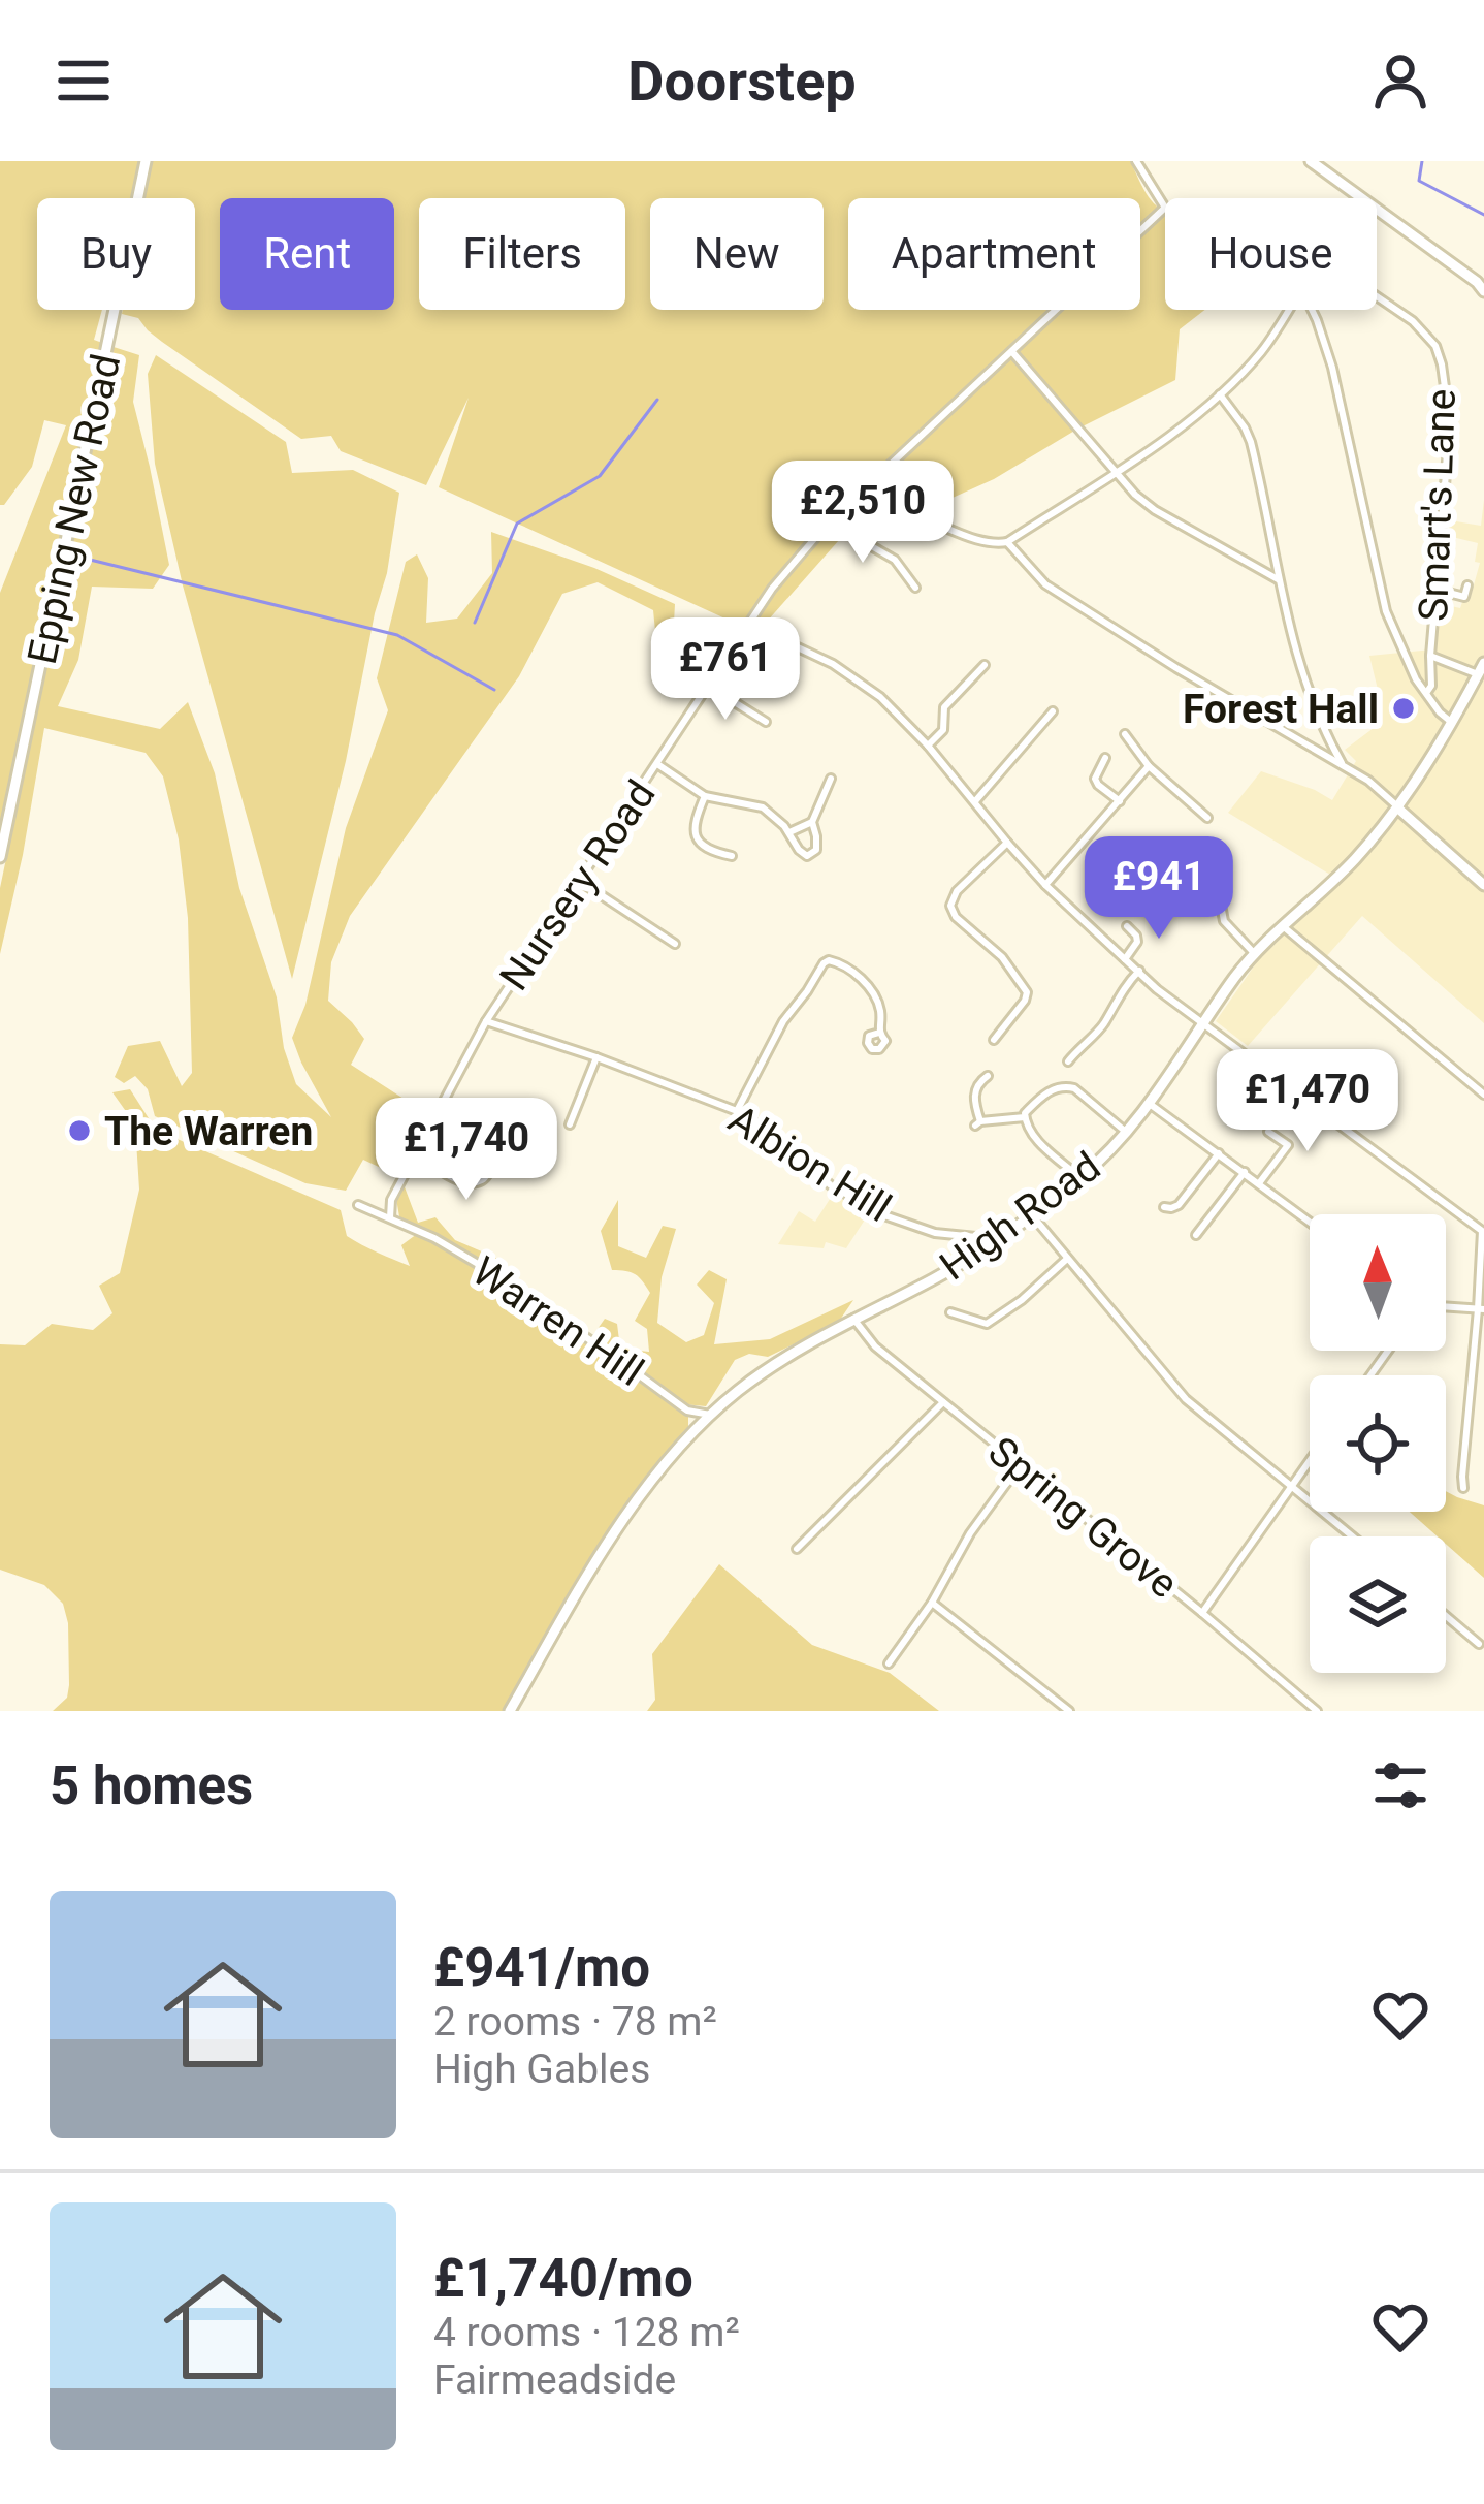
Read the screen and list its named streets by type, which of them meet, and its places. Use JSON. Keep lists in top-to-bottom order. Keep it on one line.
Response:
{"streets":{"main road":["Epping New Road","High Road"],"street":["Smart's Lane","Nursery Road","Albion Hill","Warren Hill","Spring Grove"]},"crossings":[["Nursery Road","Albion Hill"],["Nursery Road","Warren Hill"],["Albion Hill","High Road"],["High Road","Warren Hill"],["High Road","Spring Grove"]],"places":["Forest Hall","The Warren"],"north":"top","page":{"header":"Doorstep","chip":["Buy","Rent","Filters","New","Apartment","House"],"price":["£2,510","£761","£941","£1,470","£1,740"],"heading":"5 homes","list":[{"name":"£941/mo","note":"2 rooms · 78 m² · High Gables"},{"name":"£1,740/mo","note":"4 rooms · 128 m² · Fairmeadside"}]}}
